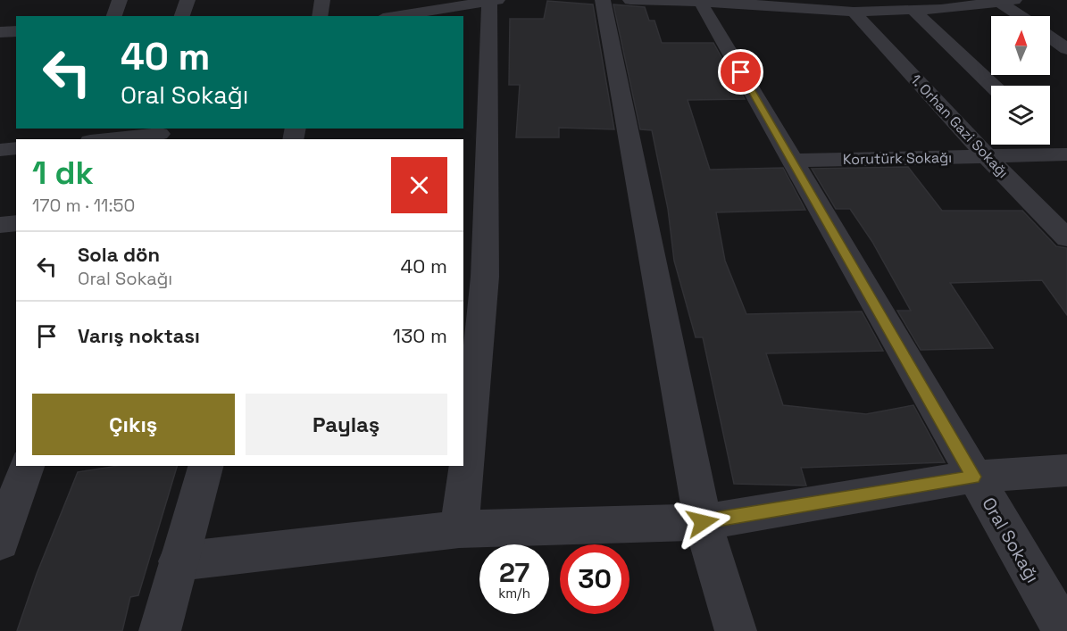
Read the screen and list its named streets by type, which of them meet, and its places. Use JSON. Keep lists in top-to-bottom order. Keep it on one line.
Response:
{"streets":{"street":["1. Orhan Gazi Sokağı","Korutürk Sokağı","Oral Sokağı"]},"crossings":[["1. Orhan Gazi Sokağı","Korutürk Sokağı"],["Korutürk Sokağı","Oral Sokağı"]],"north":"top","page":{"turn":["40 m","Oral Sokağı"],"heading":["1 dk","170 m · 11:50"],"list":[{"name":"Sola dön","note":"Oral Sokağı","value":"40 m"},{"name":"Varış noktası","value":"130 m"}],"buttons":["Çıkış","Paylaş"],"speed":"27 km/h","limit":"30"}}
